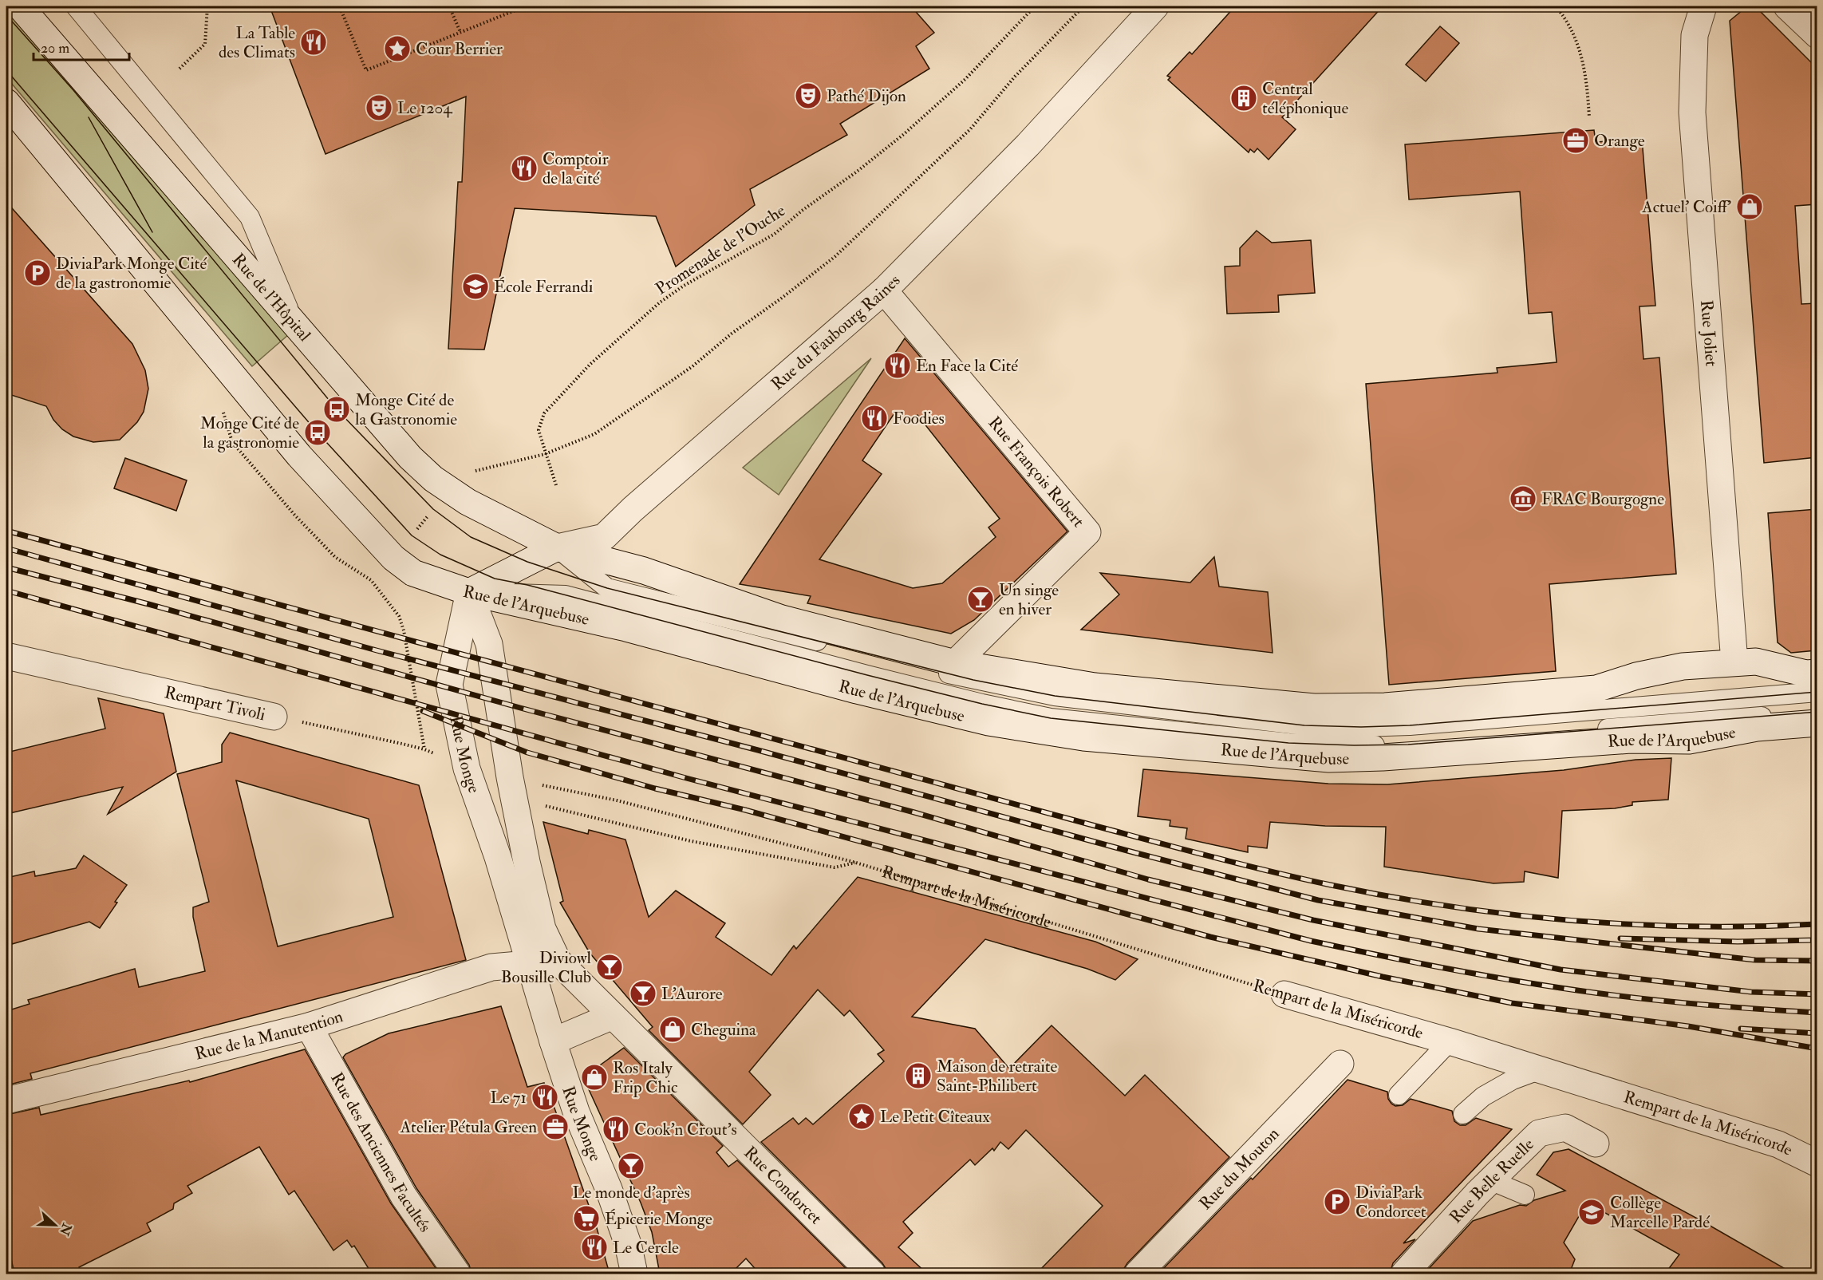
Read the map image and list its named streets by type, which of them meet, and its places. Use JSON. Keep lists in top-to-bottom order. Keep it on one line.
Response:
{"streets":{"street":["Rue de l'Hôpital","Rue du Faubourg Raines","Rue Joliet","Rue François Robert","Rue de l'Arquebuse","Rempart Tivoli","Rue Monge","Rempart de la Miséricorde","Rue de la Manutention","Rue des Anciennes Facultés","Rue du Mouton","Rue Belle Ruelle","Rue Condorcet"],"path":["Promenade de l'Ouche"]},"crossings":[["Rue de l'Hôpital","Rue du Faubourg Raines"],["Rue de l'Hôpital","Rue de l'Arquebuse"],["Rue du Faubourg Raines","Rue François Robert"],["Rue du Faubourg Raines","Rue de l'Arquebuse"],["Rue du Faubourg Raines","Rue Monge"],["Rue de l'Arquebuse","Rue Monge"],["Rue Monge","Rue de la Manutention"],["Rue de la Manutention","Rue des Anciennes Facultés"]],"places":{"restaurant":["La Table des Climats","Comptoir de la cité","En Face la Cité","Foodies","Le 71","Cook’n Crout’s","Le Cercle"],"place":["Cour Berrier","Le Petit Cîteaux"],"theatre":["Pathé Dijon","Le 1204"],"building":["Central téléphonique","Maison de retraite Saint-Philibert"],"office":["Orange","Atelier Pétula Green"],"shop":["Actuel' Coiff'","Cheguina","Ros Italy Frip Chic"],"parking":["DiviaPark Monge Cité de la gastronomie","DiviaPark Condorcet"],"school or university":["École Ferrandi","Collège Marcelle Pardé"],"bus stop":["Monge Cité de la Gastronomie","Monge Cité de la gastronomie"],"museum":["FRAC Bourgogne"],"bar":["Un singe en hiver","Diviowl Bousille Club","L'Aurore","Le monde d’après"],"supermarket":["Épicerie Monge"]},"scale_bar":"20 m","north":"right"}
